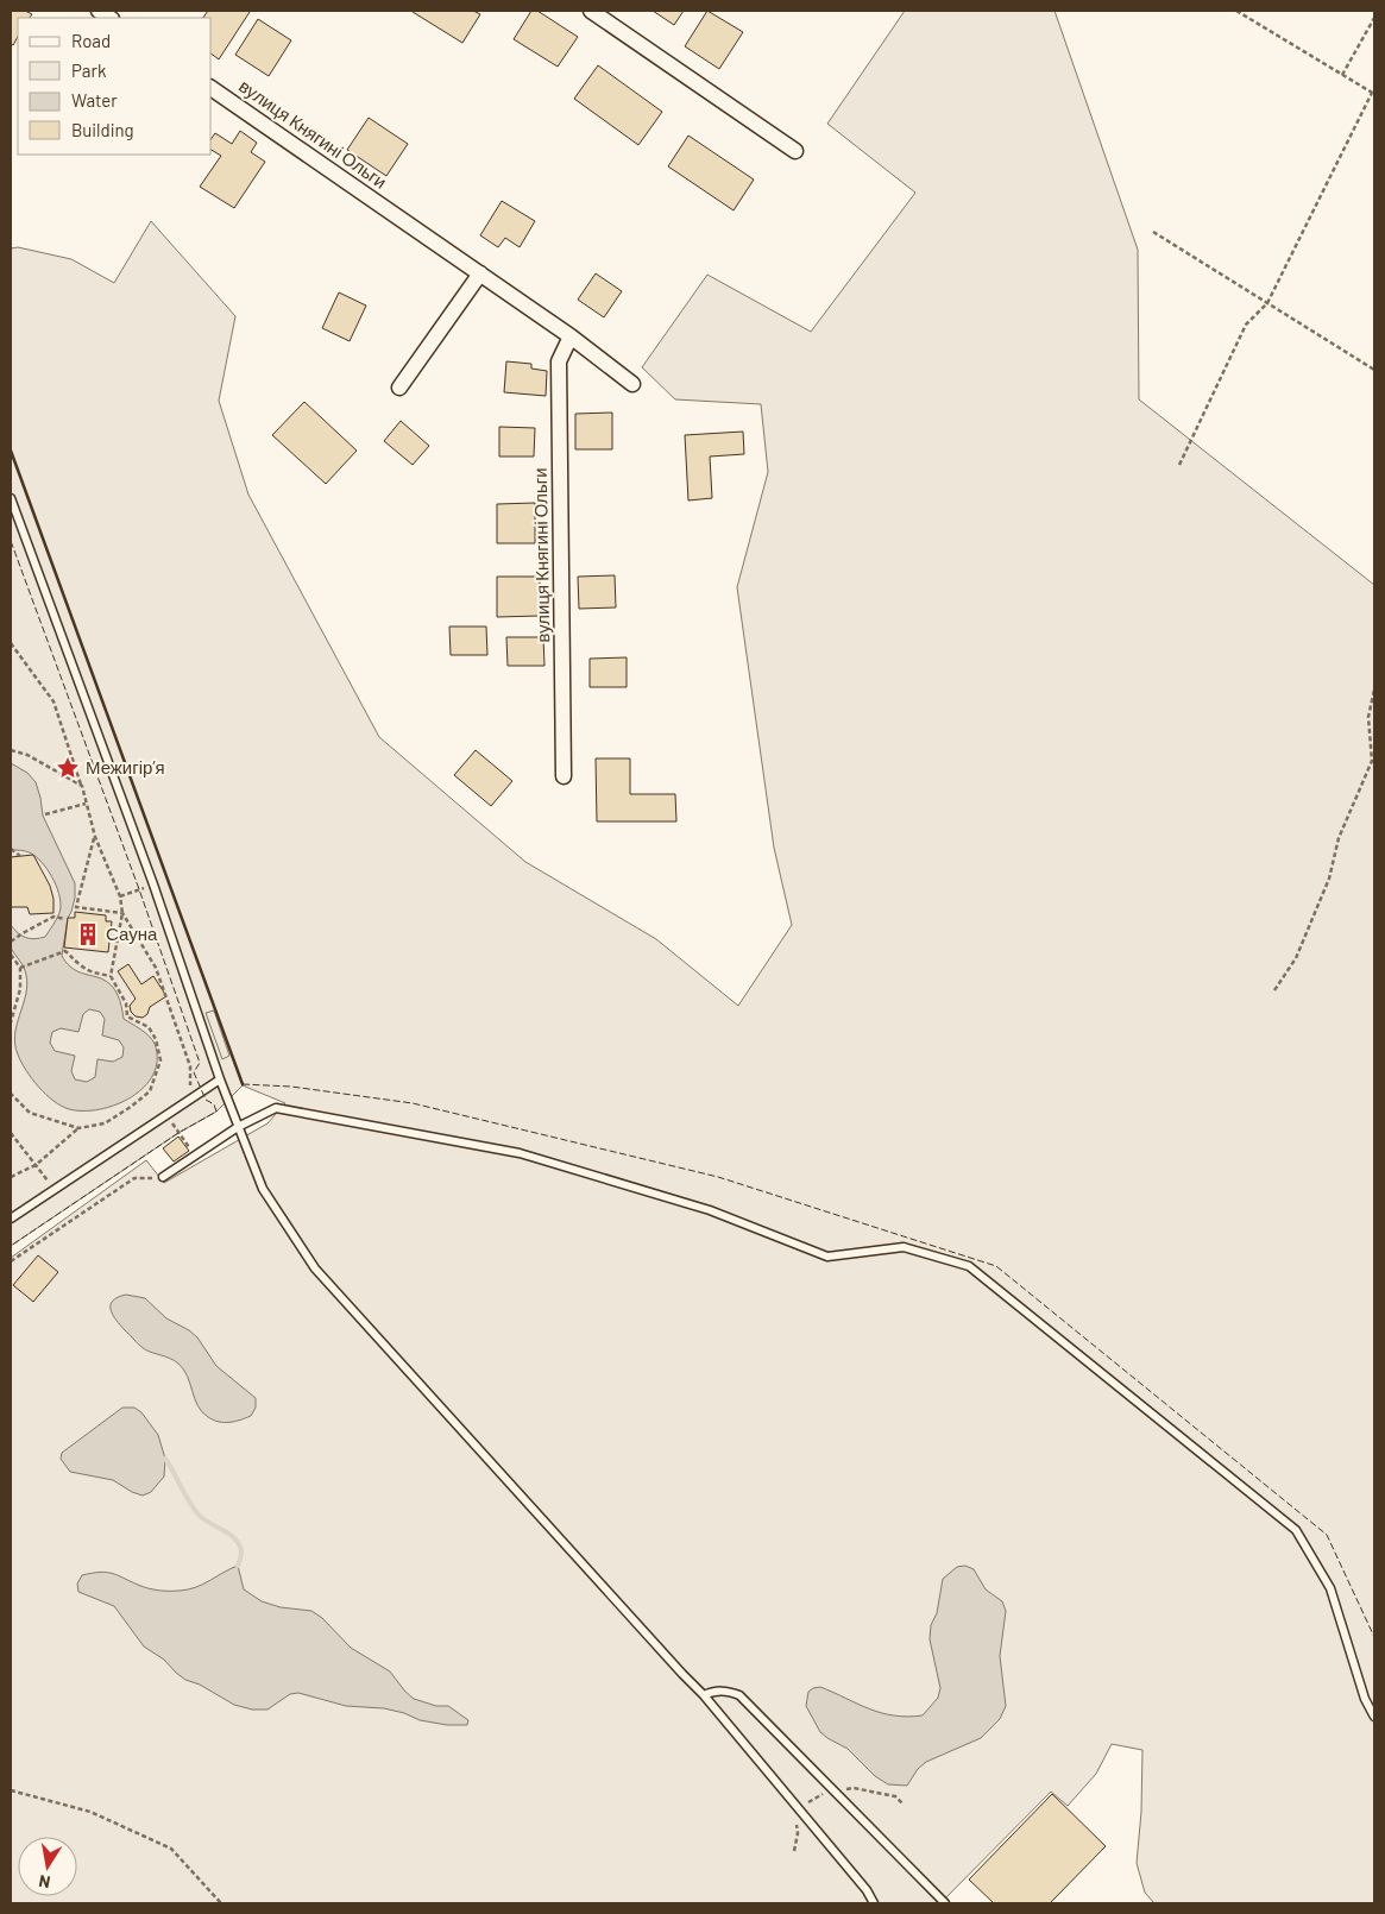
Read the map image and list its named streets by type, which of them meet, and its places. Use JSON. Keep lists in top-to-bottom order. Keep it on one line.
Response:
{"streets":{"street":["вулиця Княгині Ольги"]},"places":{"place":["Межигір’я"],"building":["Сауна"]},"legend":["Road","Park","Water","Building"],"north":"bottom"}
